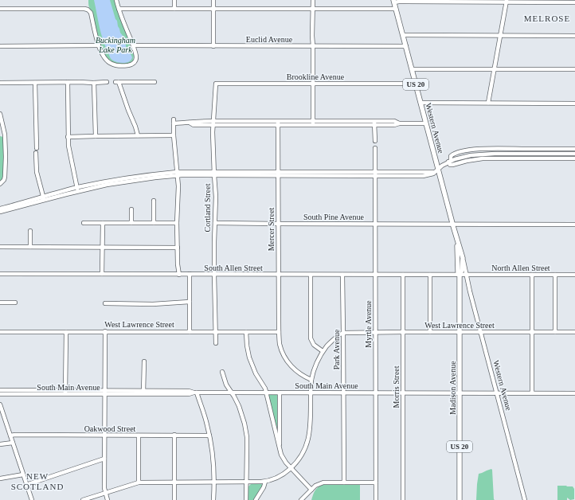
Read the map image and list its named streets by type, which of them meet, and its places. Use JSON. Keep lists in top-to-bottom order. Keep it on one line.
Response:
{"streets":{"main road":["US 20","Western Avenue","Madison Avenue"],"street":["Euclid Avenue","Brookline Avenue","Cortland Street","South Pine Avenue","Mercer Street","South Allen Street","North Allen Street","West Lawrence Street","Myrtle Avenue","Park Avenue","South Main Avenue","Morris Street","Oakwood Street"]},"crossings":[["Euclid Avenue","Western Avenue"],["Brookline Avenue","Western Avenue"],["Brookline Avenue","Cortland Street"],["Western Avenue","South Pine Avenue"],["Western Avenue","South Allen Street"],["Western Avenue","North Allen Street"],["Western Avenue","West Lawrence Street"],["Western Avenue","South Main Avenue"],["Western Avenue","Madison Avenue"],["Cortland Street","South Pine Avenue"],["Cortland Street","South Allen Street"],["Cortland Street","West Lawrence Street"],["South Pine Avenue","Mercer Street"],["South Pine Avenue","Myrtle Avenue"],["Mercer Street","South Allen Street"],["Mercer Street","West Lawrence Street"],["South Allen Street","North Allen Street"],["South Allen Street","Myrtle Avenue"],["South Allen Street","Park Avenue"],["South Allen Street","Morris Street"],["South Allen Street","Madison Avenue"],["West Lawrence Street","Myrtle Avenue"],["West Lawrence Street","Park Avenue"],["West Lawrence Street","Morris Street"],["West Lawrence Street","Madison Avenue"],["Myrtle Avenue","South Main Avenue"],["Park Avenue","South Main Avenue"],["South Main Avenue","Morris Street"],["South Main Avenue","Madison Avenue"]],"districts":["MELROSE","NEW SCOTLAND"],"parks":["Buckingham Lake Park"]}
